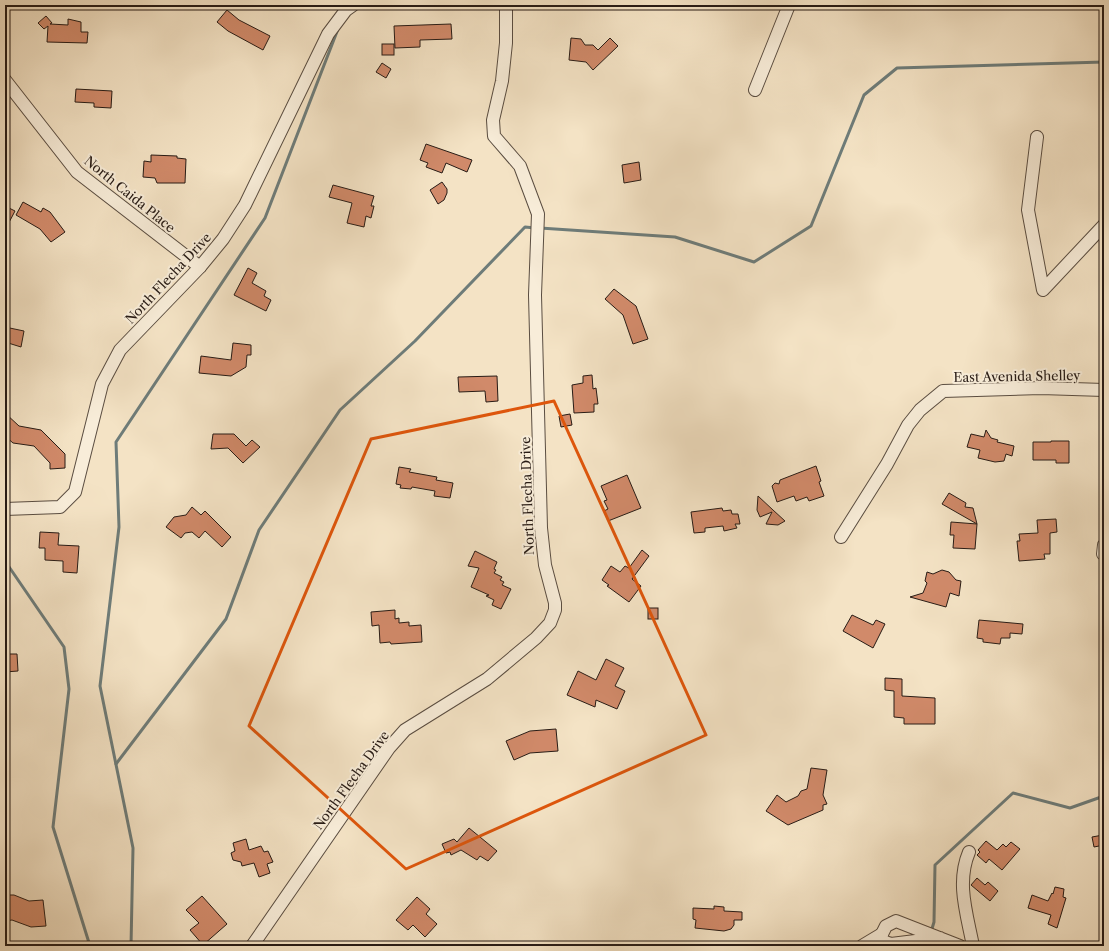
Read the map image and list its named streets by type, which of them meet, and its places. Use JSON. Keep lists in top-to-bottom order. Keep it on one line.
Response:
{"streets":{"street":["North Caida Place","North Flecha Drive","East Avenida Shelley"]},"crossings":[["North Caida Place","North Flecha Drive"]]}
